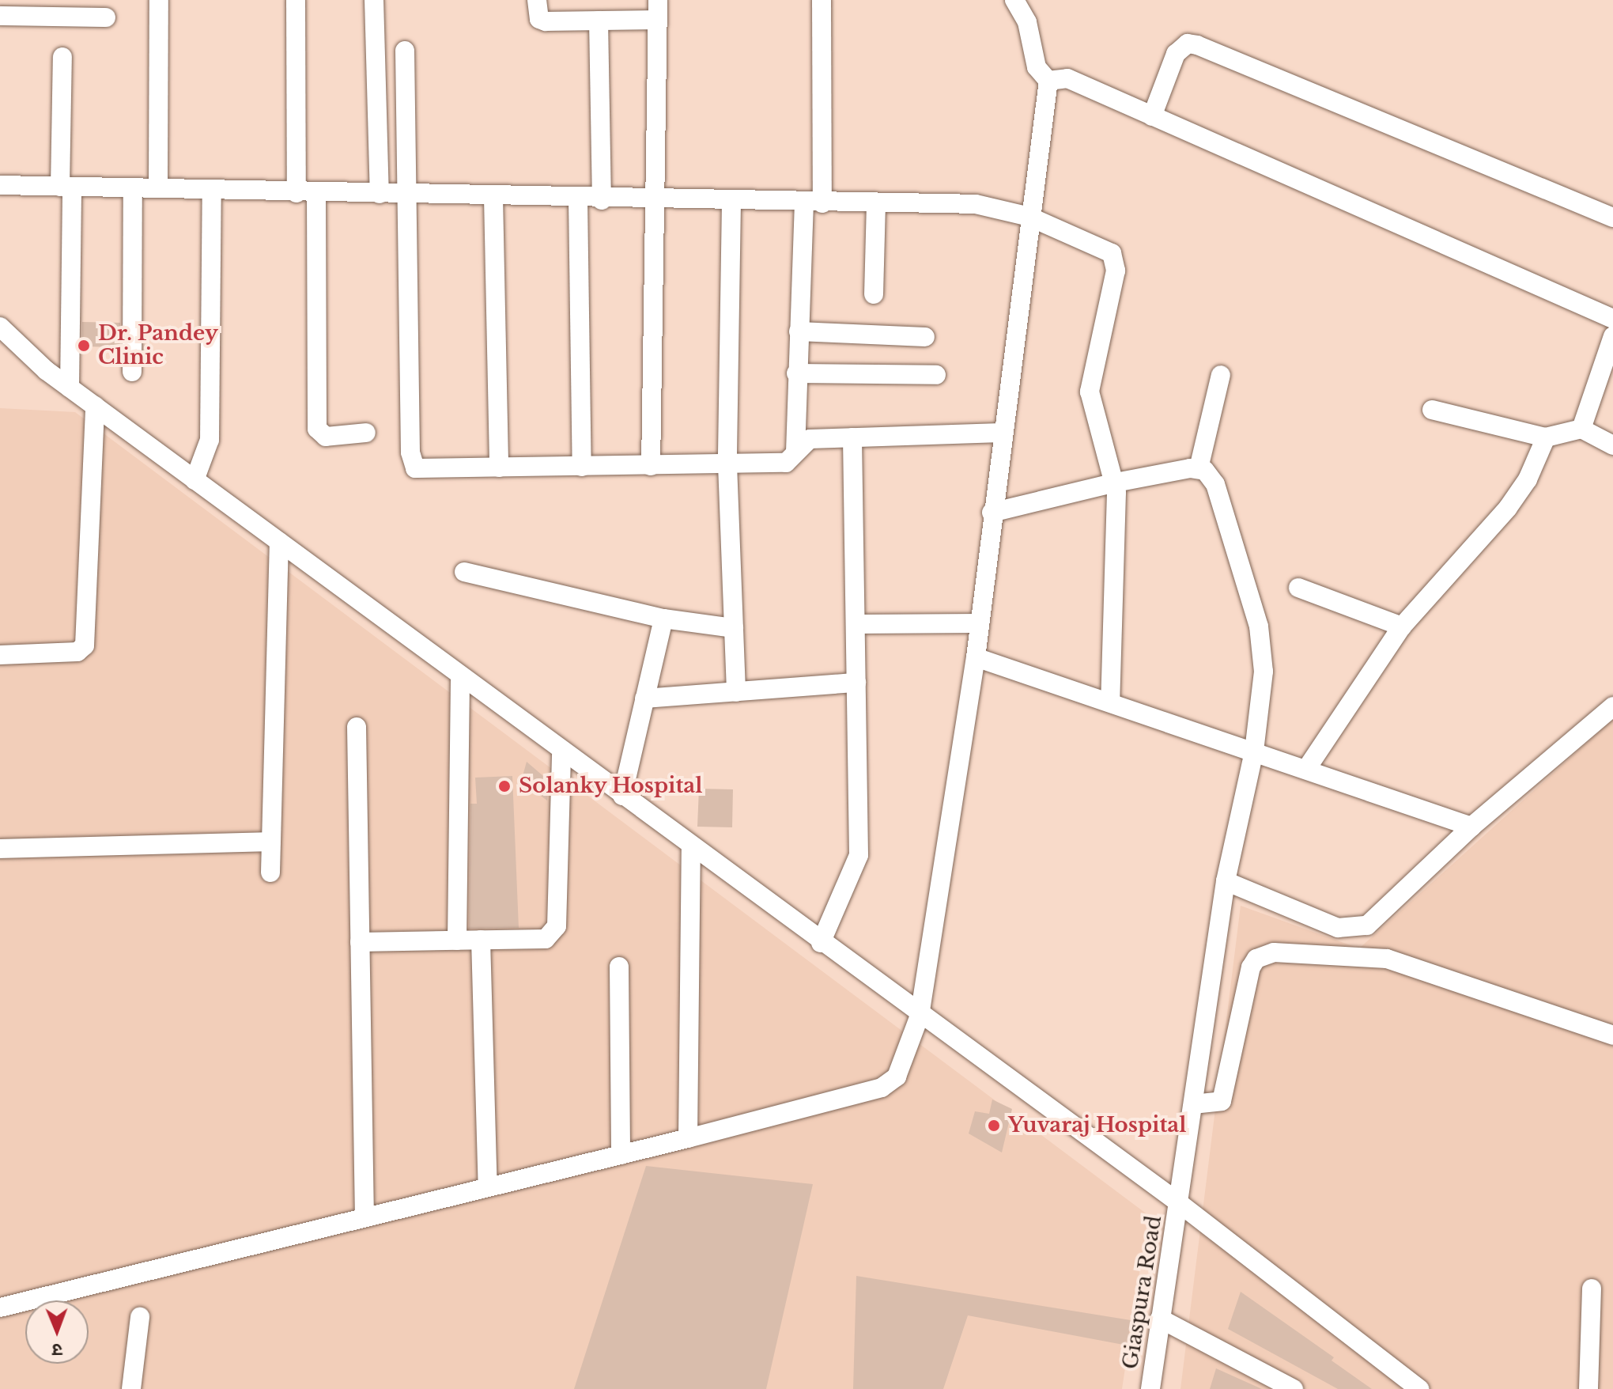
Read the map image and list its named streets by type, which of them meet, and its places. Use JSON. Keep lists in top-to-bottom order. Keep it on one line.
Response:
{"streets":{"street":["Giaspura Road"]},"places":["Dr. Pandey Clinic","Solanky Hospital","Yuvaraj Hospital"],"north":"bottom"}
